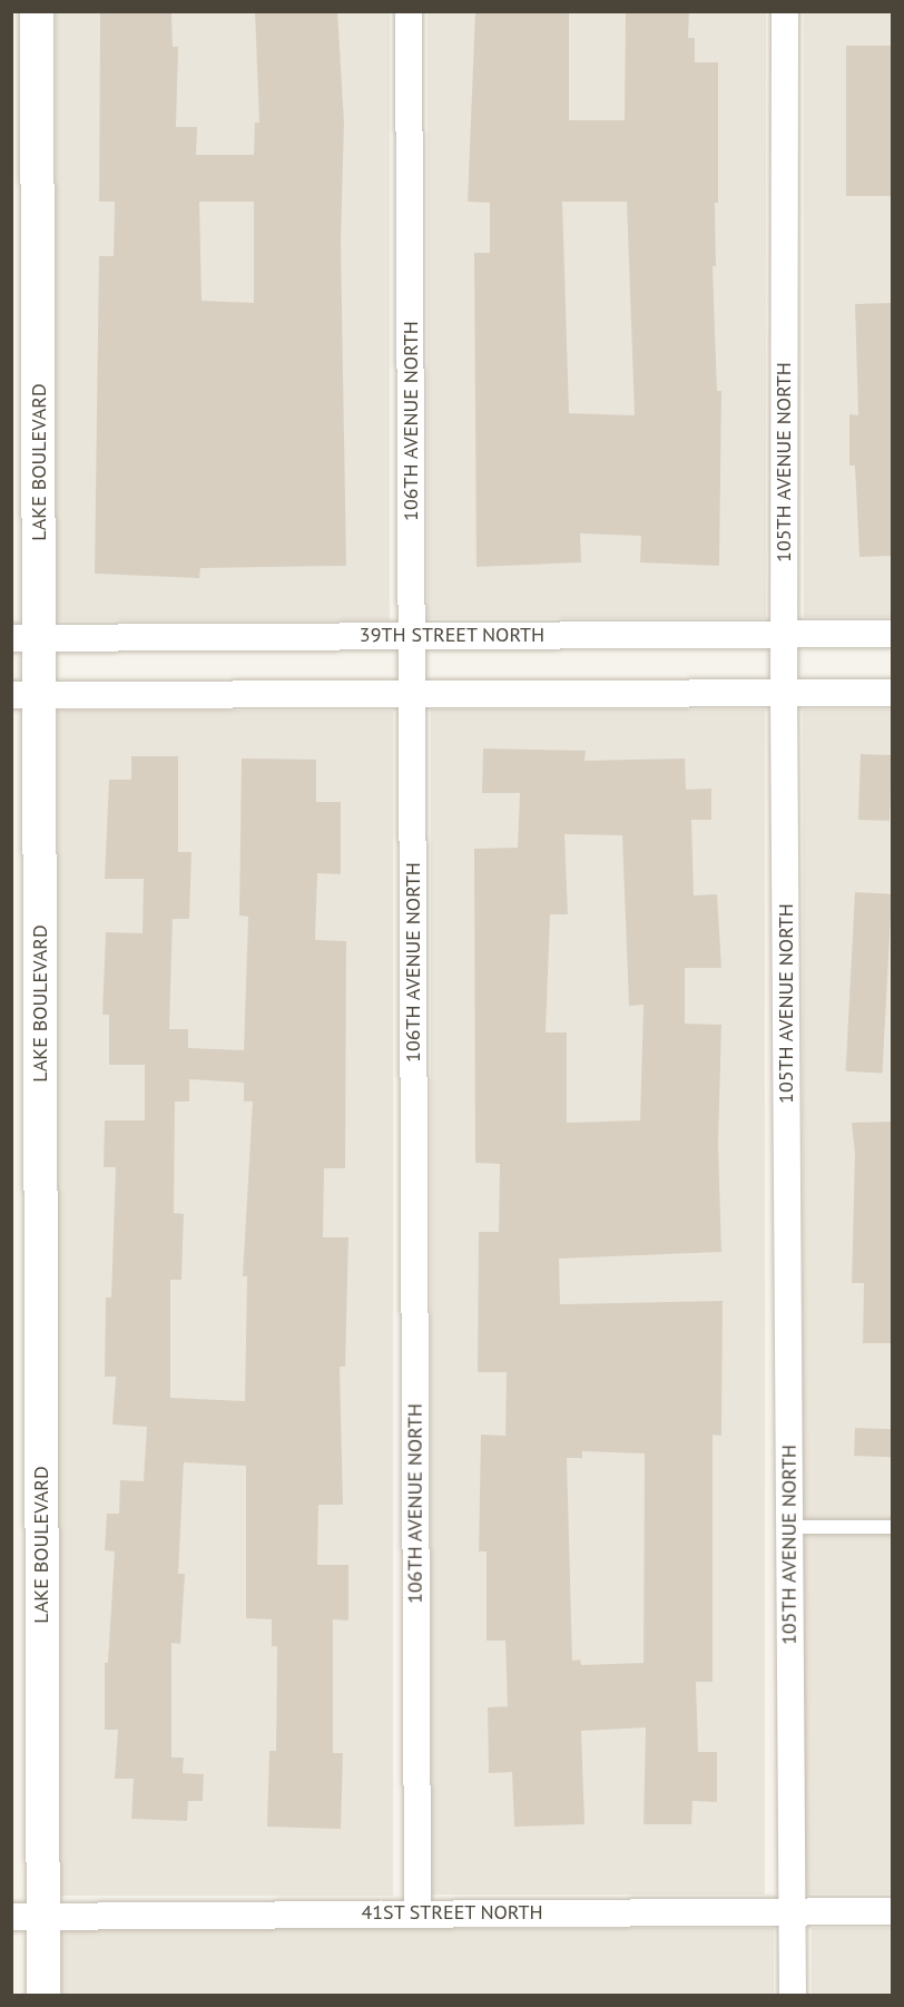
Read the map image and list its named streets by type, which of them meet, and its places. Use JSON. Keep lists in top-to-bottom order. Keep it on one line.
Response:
{"streets":{"street":["106TH AVENUE NORTH","LAKE BOULEVARD","105TH AVENUE NORTH","39TH STREET NORTH","41ST STREET NORTH"]},"crossings":[["106TH AVENUE NORTH","39TH STREET NORTH"],["106TH AVENUE NORTH","41ST STREET NORTH"],["LAKE BOULEVARD","39TH STREET NORTH"],["LAKE BOULEVARD","41ST STREET NORTH"],["105TH AVENUE NORTH","39TH STREET NORTH"],["105TH AVENUE NORTH","41ST STREET NORTH"]]}
